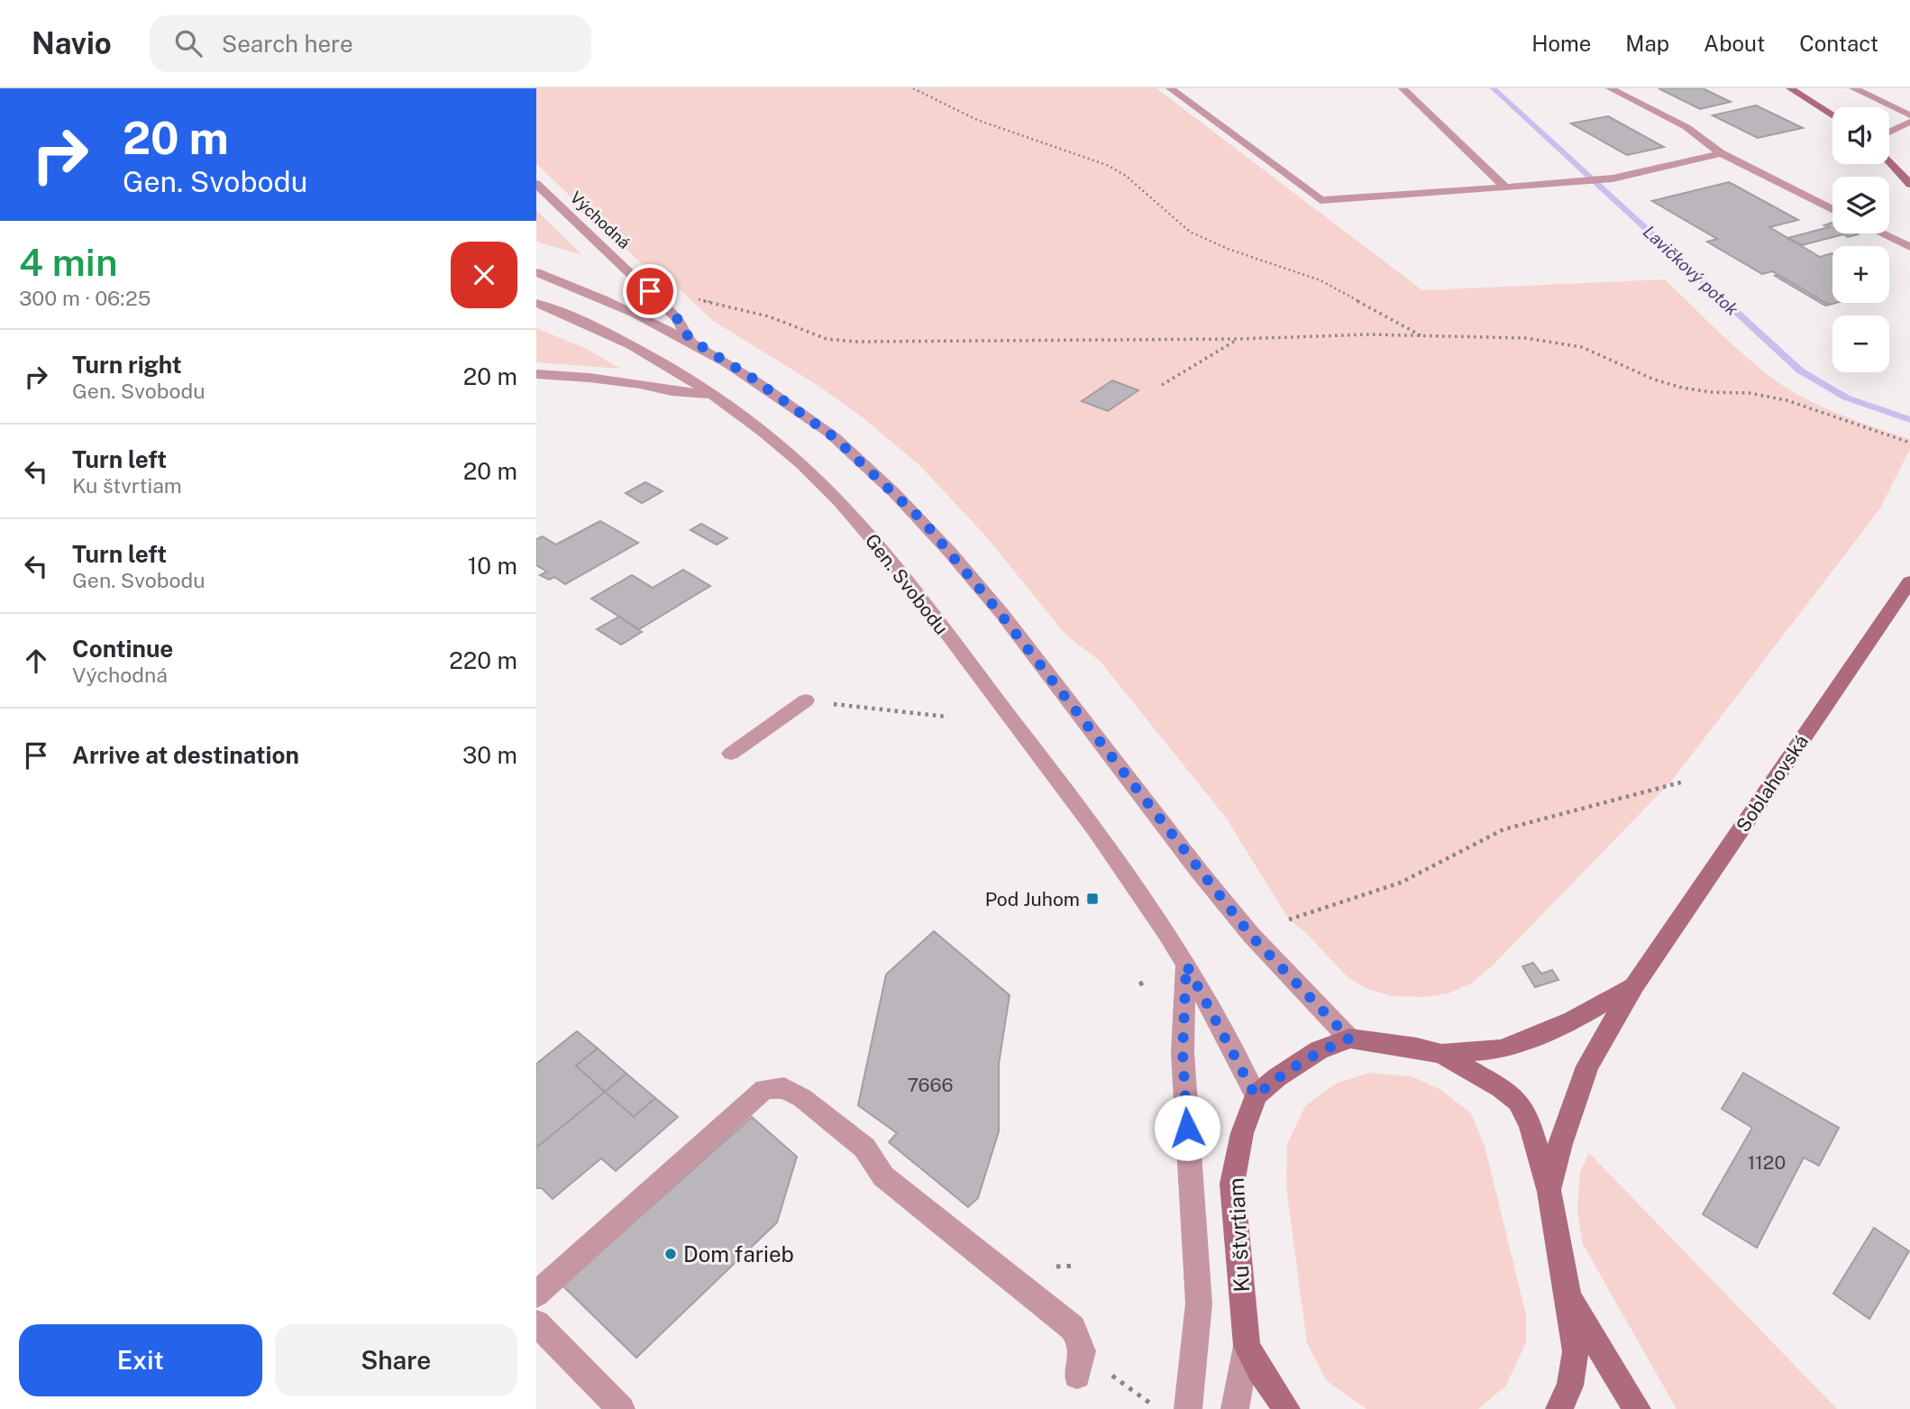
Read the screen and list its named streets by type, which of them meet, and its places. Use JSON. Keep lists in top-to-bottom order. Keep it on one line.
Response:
{"streets":{"street":["Východná","Gen. Svobodu","Soblahovská","Ku štvrtiam"]},"crossings":[["Gen. Svobodu","Ku štvrtiam"],["Soblahovská","Ku štvrtiam"]],"water":["Lavičkový potok"],"places":{"transit":["Pod Juhom"],"other":["Dom farieb"]},"house_numbers":["7666","1120"],"page":{"header":"Navio","search":"Search here","nav":["Home","Map","About","Contact"],"turn":["20 m","Gen. Svobodu"],"map_buttons":["+","−"],"heading":["4 min","300 m · 06:25"],"list":[{"name":"Turn right","note":"Gen. Svobodu","value":"20 m"},{"name":"Turn left","note":"Ku štvrtiam","value":"20 m"},{"name":"Turn left","note":"Gen. Svobodu","value":"10 m"},{"name":"Continue","note":"Východná","value":"220 m"},{"name":"Arrive at destination","value":"30 m"}],"buttons":["Exit","Share"]}}
